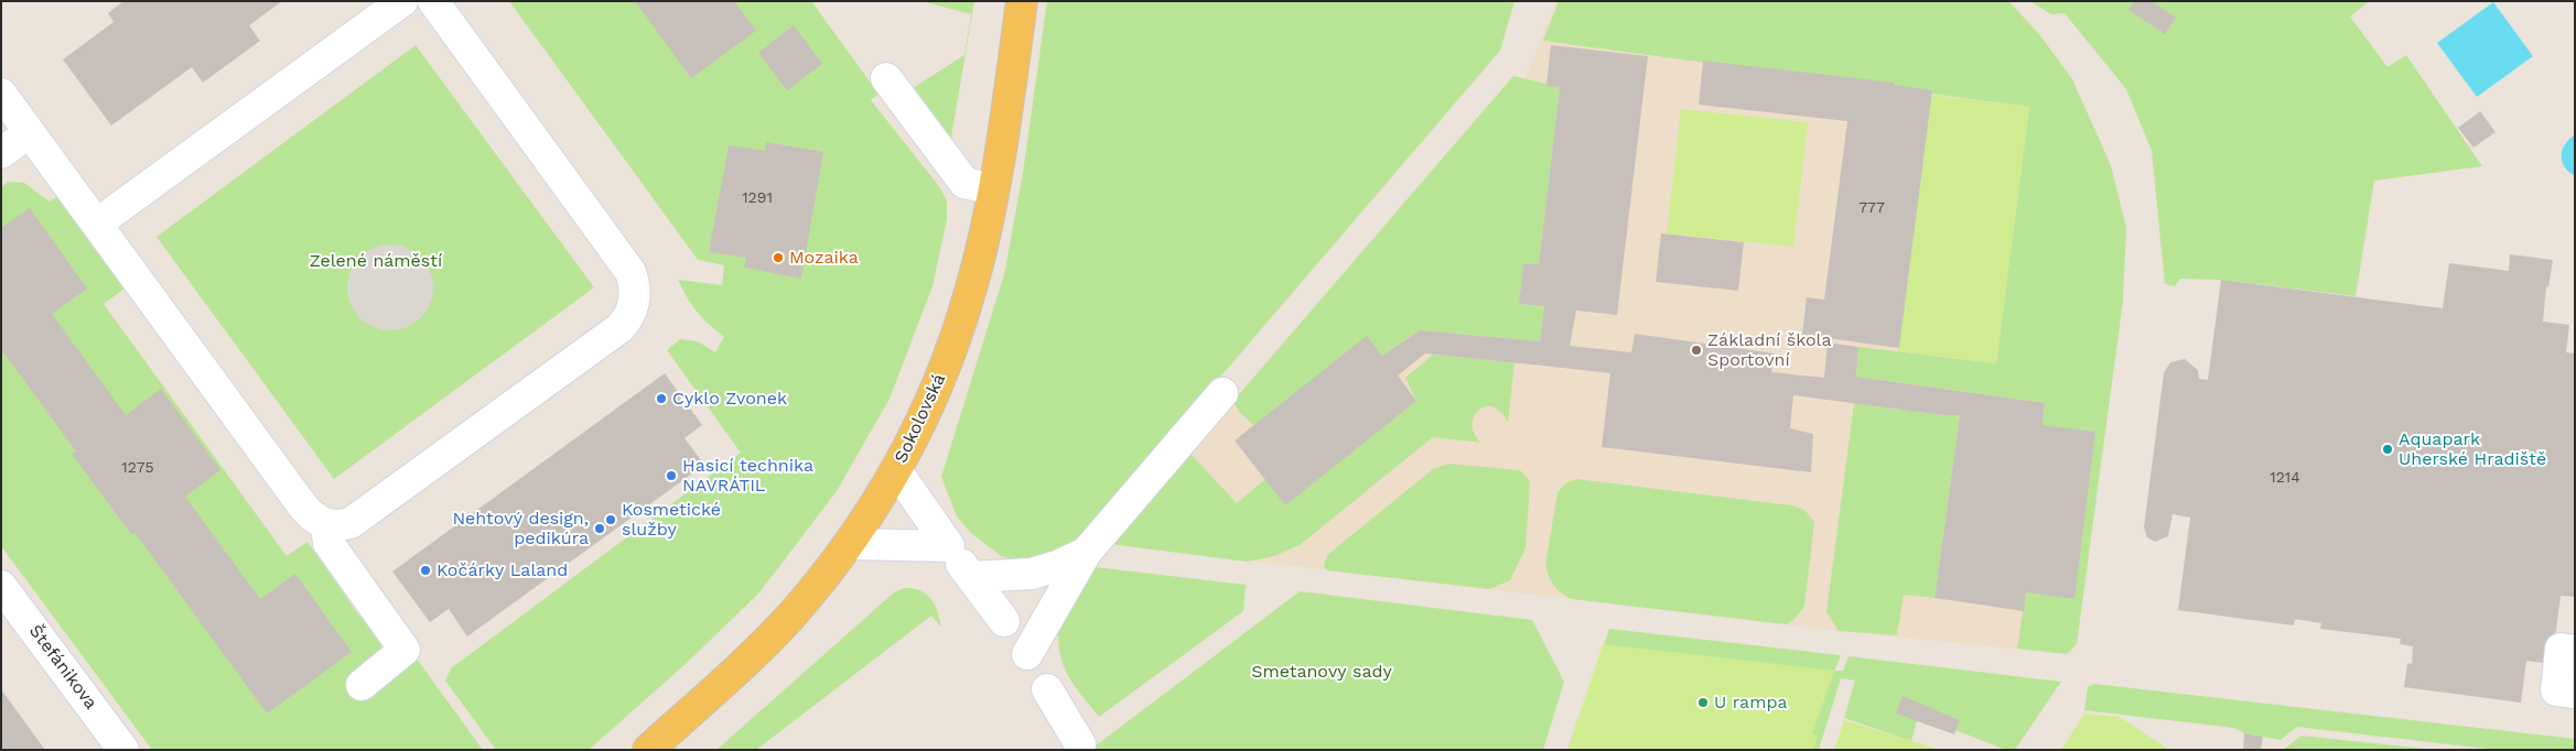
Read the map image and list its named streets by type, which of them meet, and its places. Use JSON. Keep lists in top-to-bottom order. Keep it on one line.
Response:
{"streets":{"main road":["Sokolovská"],"street":["Štefánikova"]},"parks":["Zelené náměstí","Smetanovy sady"],"places":["Mozaika","Základní škola Sportovní","Cyklo Zvonek","Aquapark Uherské Hradiště","Hasicí technika NAVRÁTIL","Kosmetické služby","Nehtový design, pedikúra","Kočárky Laland","U rampa"],"house_numbers":["1291","777","1275","1214"]}
